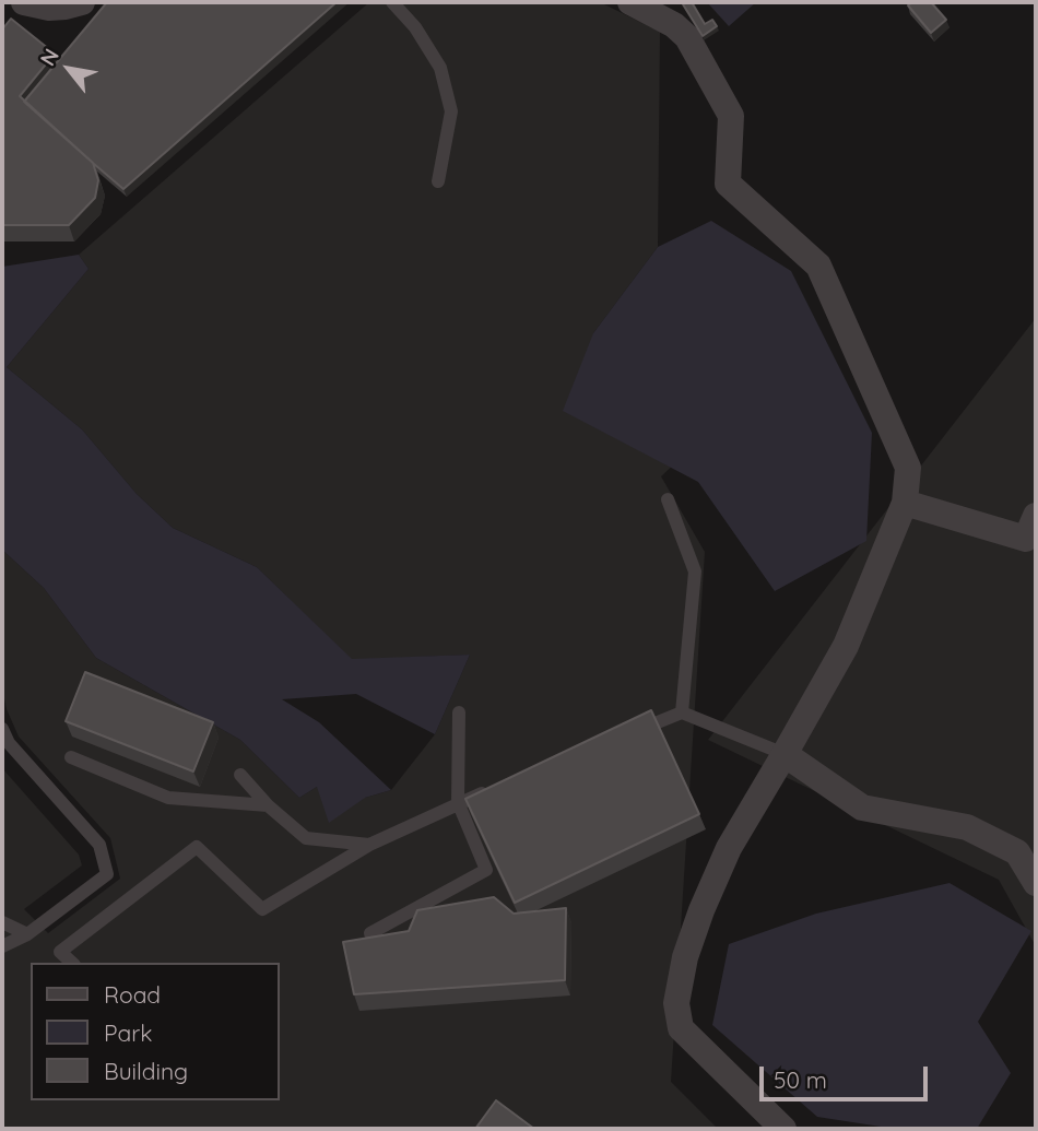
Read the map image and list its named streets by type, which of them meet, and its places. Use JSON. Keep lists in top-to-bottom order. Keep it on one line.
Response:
{"legend":["Road","Park","Building"],"scale_bar":"50 m","north":"top left"}
